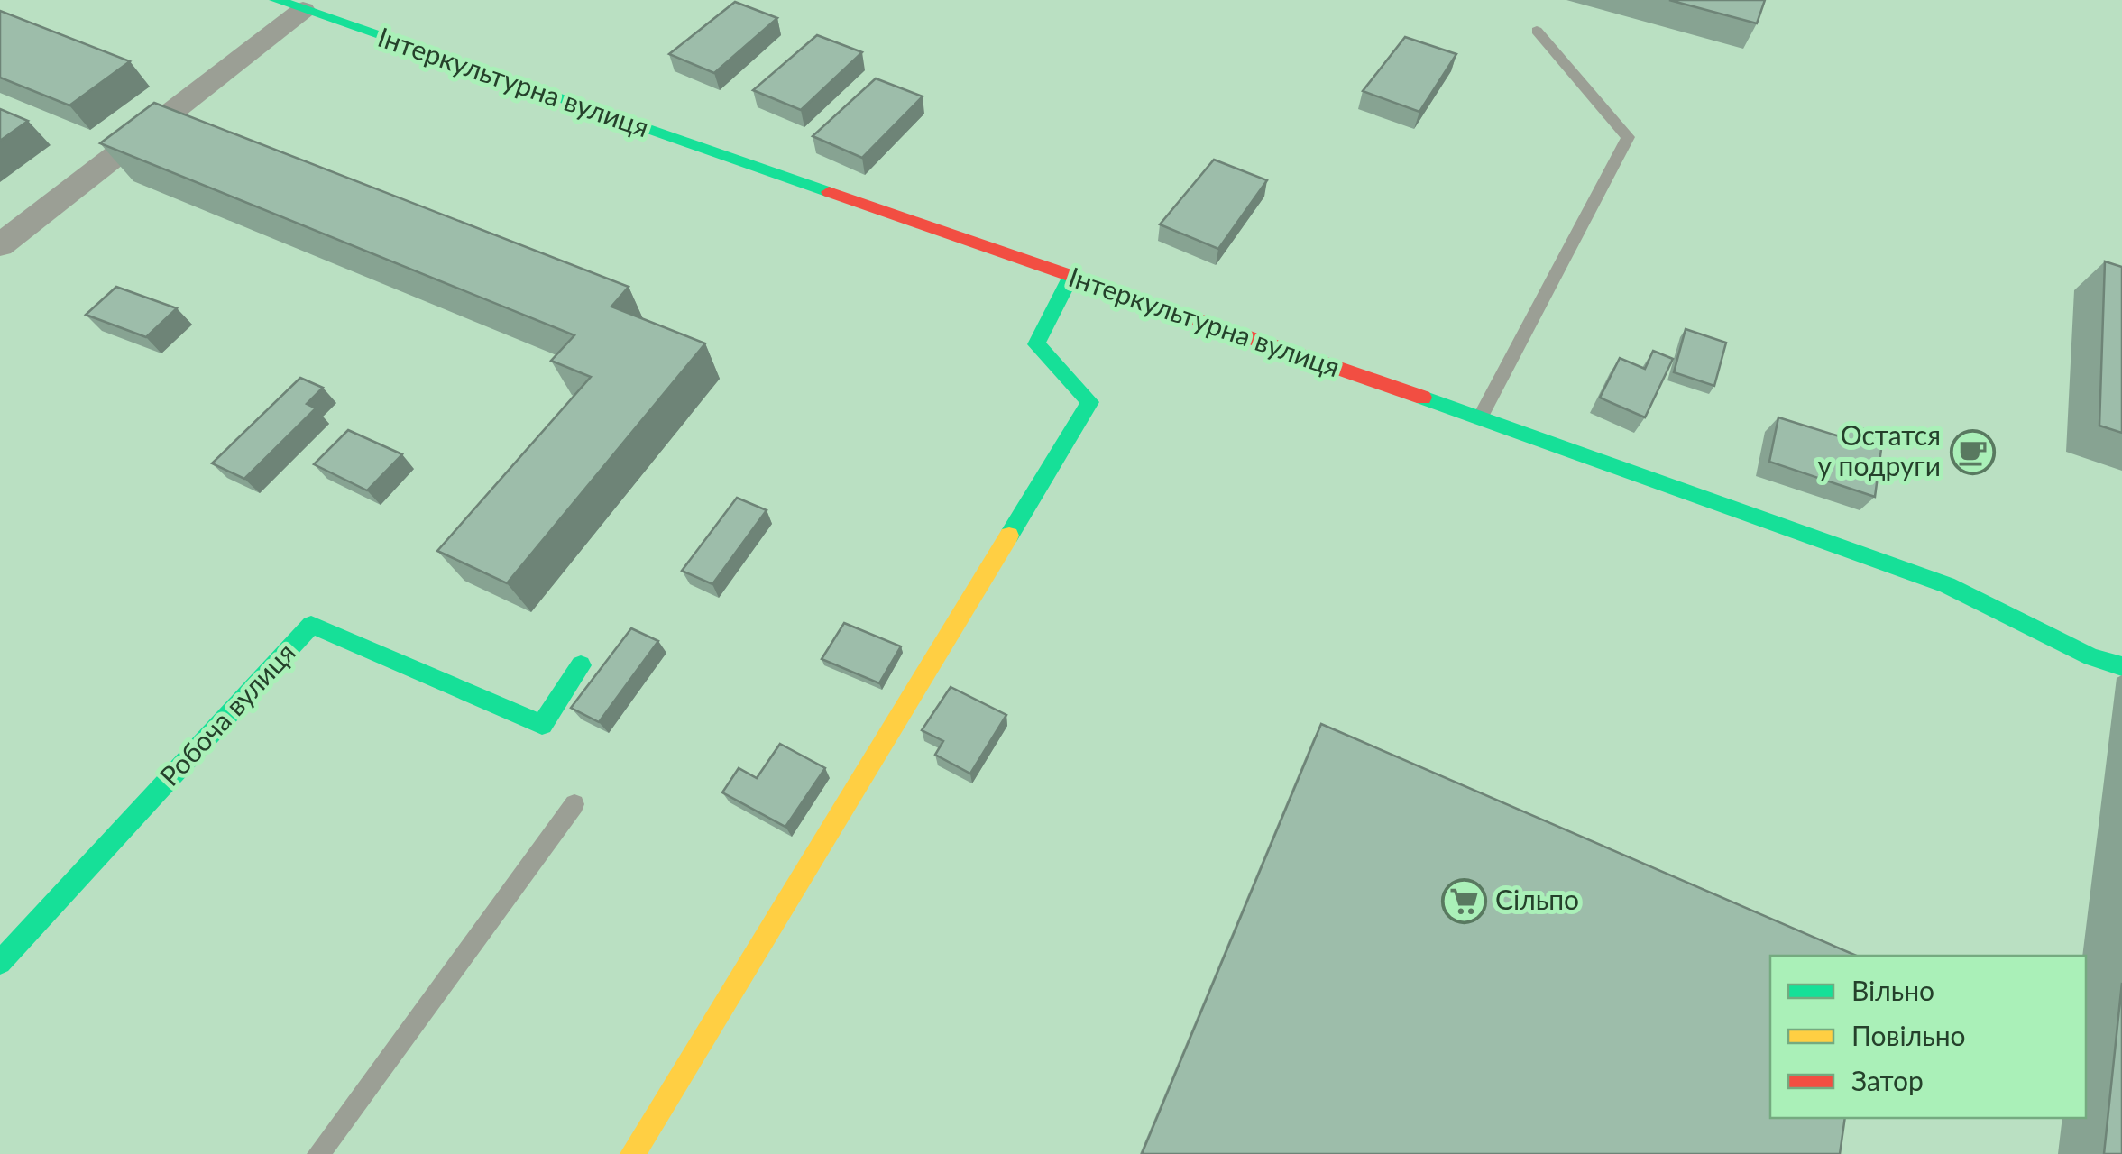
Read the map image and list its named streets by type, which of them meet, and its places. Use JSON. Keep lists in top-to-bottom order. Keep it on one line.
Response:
{"streets":{"main road":["Інтеркультурна вулиця","Робоча вулиця"]},"places":{"cafe":["Остатся у подруги"],"supermarket":["Сільпо"]},"legend":["Вільно","Повільно","Затор"]}
